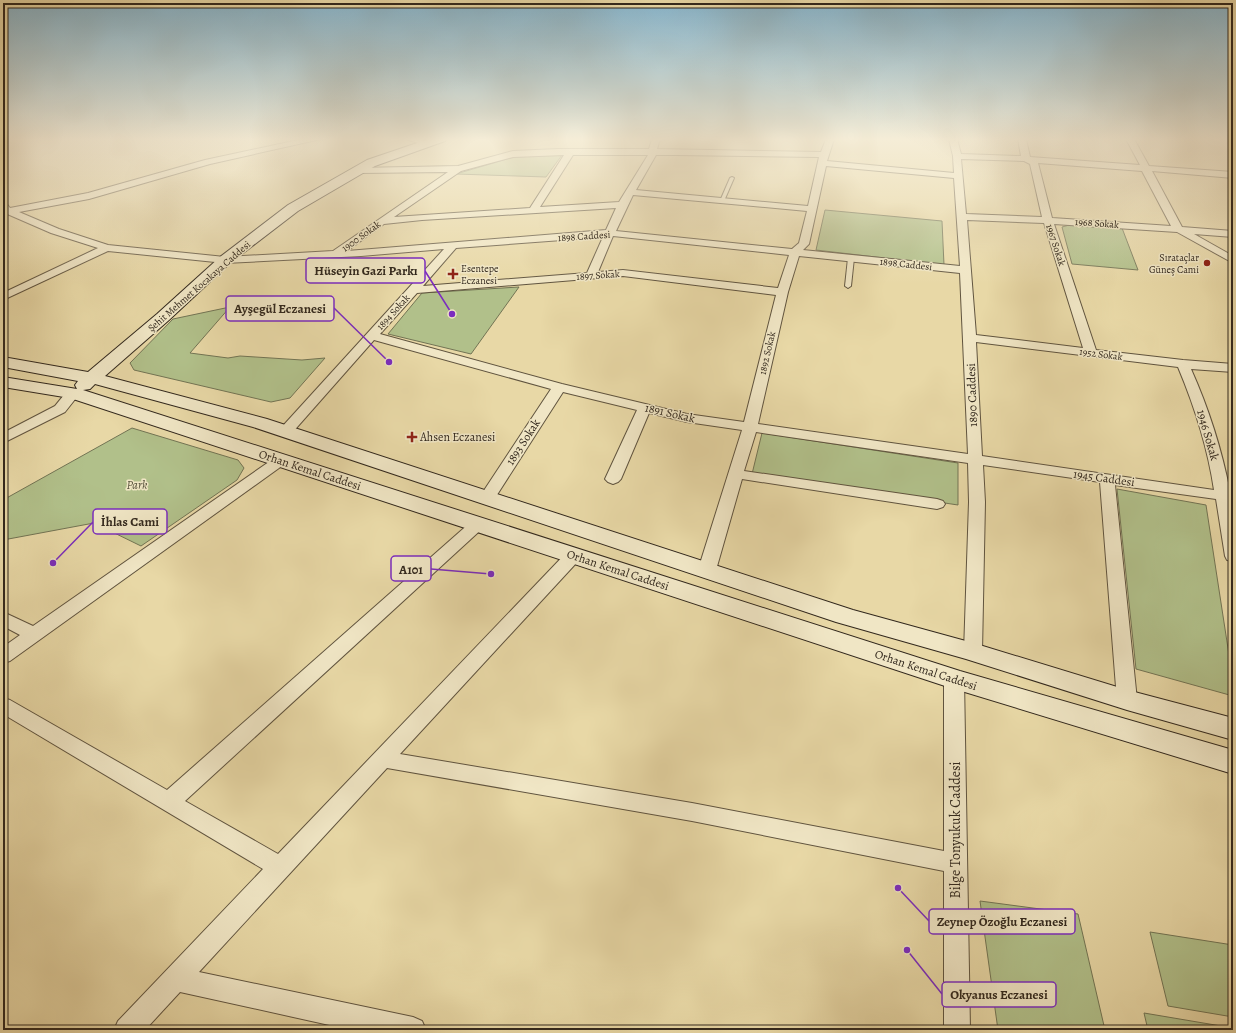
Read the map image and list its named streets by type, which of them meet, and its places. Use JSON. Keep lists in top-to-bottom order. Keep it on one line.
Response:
{"streets":{"main road":["Şehit Mehmet Kocakaya Caddesi","Orhan Kemal Caddesi"],"street":["1968 Sokak","1900 Sokak","1898 Caddesi","1967 Sokak","1897 Sokak","1894 Sokak","1892 Sokak","1952 Sokak","1890 Caddesi","1891 Sokak","1946 Sokak","1893 Sokak","1945 Caddesi","Bilge Tonyukuk Caddesi"]},"crossings":[["1968 Sokak","1967 Sokak"],["1968 Sokak","1890 Caddesi"],["1900 Sokak","1898 Caddesi"],["1898 Caddesi","Şehit Mehmet Kocakaya Caddesi"],["1898 Caddesi","1894 Sokak"],["1898 Caddesi","1892 Sokak"],["1898 Caddesi","1890 Caddesi"],["1967 Sokak","1952 Sokak"],["1897 Sokak","1894 Sokak"],["1897 Sokak","1892 Sokak"],["Şehit Mehmet Kocakaya Caddesi","Orhan Kemal Caddesi"],["1894 Sokak","1891 Sokak"],["1892 Sokak","1891 Sokak"],["1952 Sokak","1890 Caddesi"],["1952 Sokak","1946 Sokak"],["1890 Caddesi","1891 Sokak"],["1890 Caddesi","1945 Caddesi"],["1891 Sokak","1893 Sokak"],["1891 Sokak","1945 Caddesi"],["1946 Sokak","1945 Caddesi"],["Orhan Kemal Caddesi","Bilge Tonyukuk Caddesi"]],"parks":["Park"],"places":{"other":["Sırataçlar Güneş Cami","Hüseyin Gazi Parkı","Ayşegül Eczanesi","İhlas Cami","A101","Zeynep Özoğlu Eczanesi","Okyanus Eczanesi"],"health":["Esentepe Eczanesi","Ahsen Eczanesi"]}}
